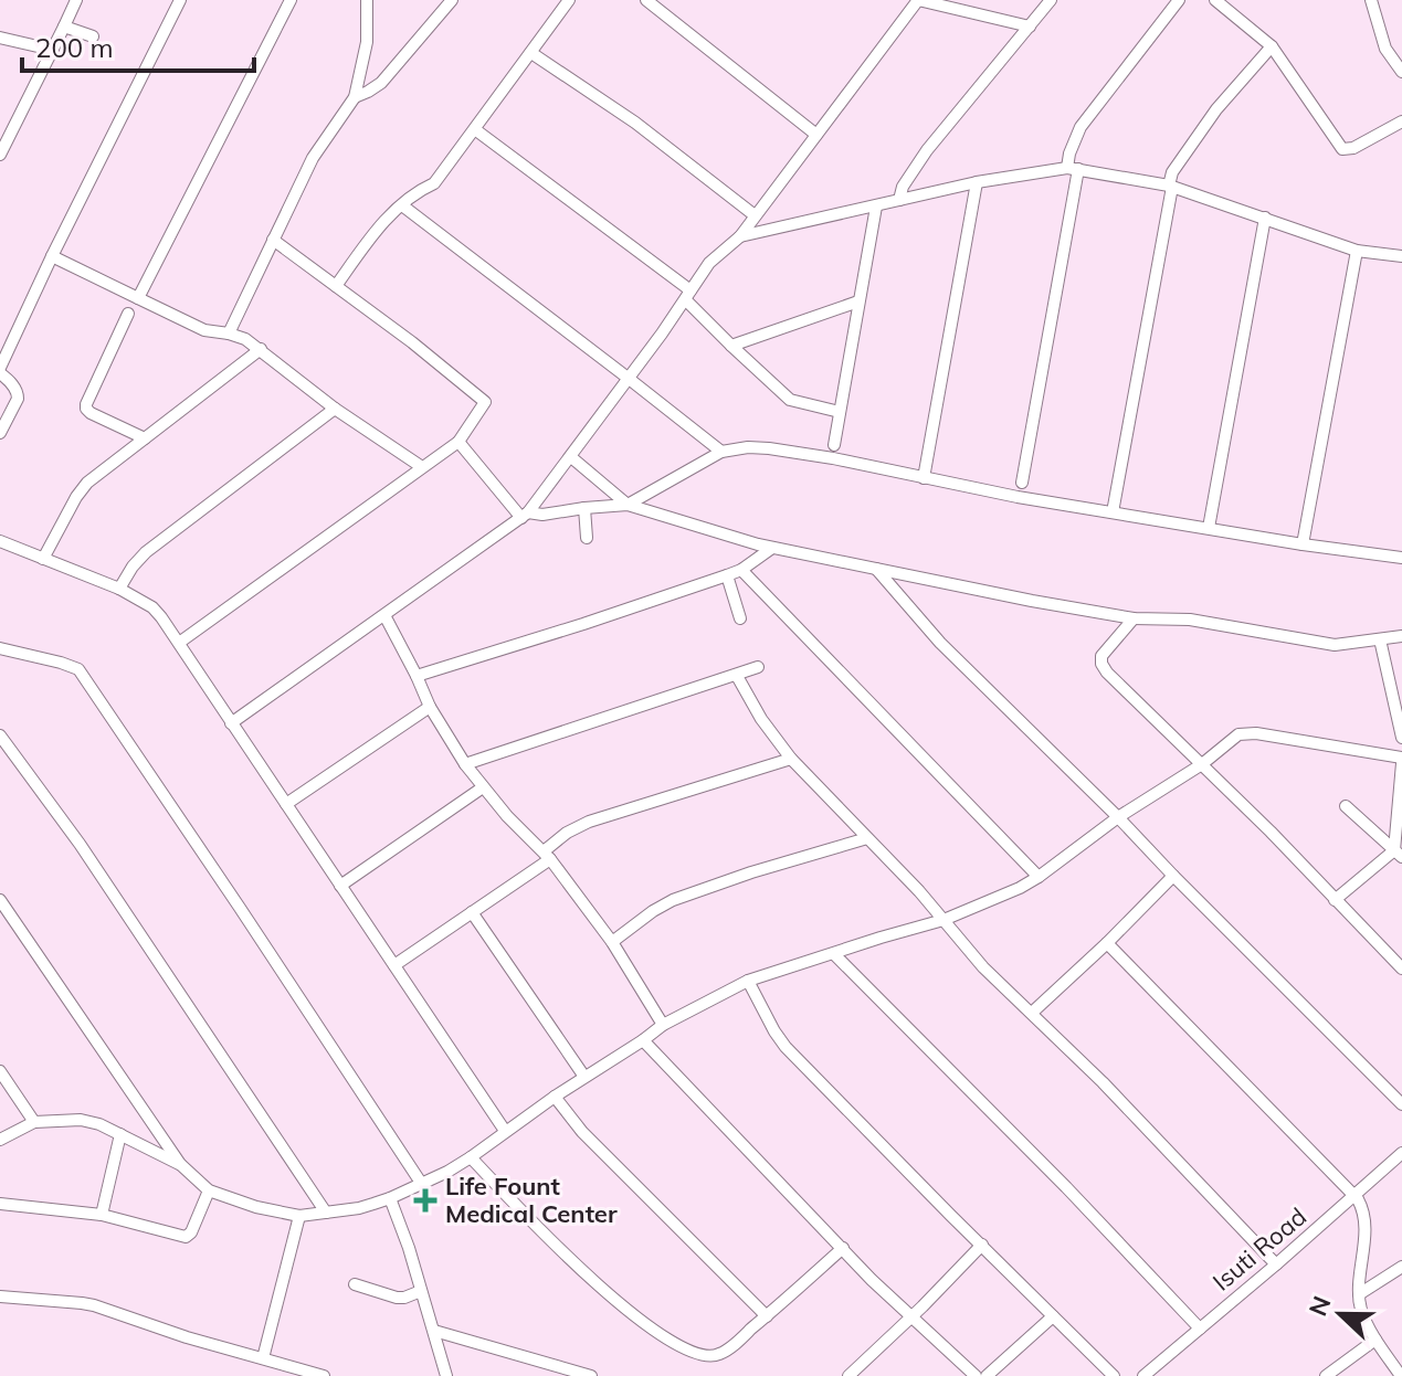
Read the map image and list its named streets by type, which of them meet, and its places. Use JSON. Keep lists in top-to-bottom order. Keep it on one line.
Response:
{"streets":{"street":["Isuti Road"]},"places":{"health":["Life Fount Medical Center"]},"scale_bar":"200 m","north":"left"}
